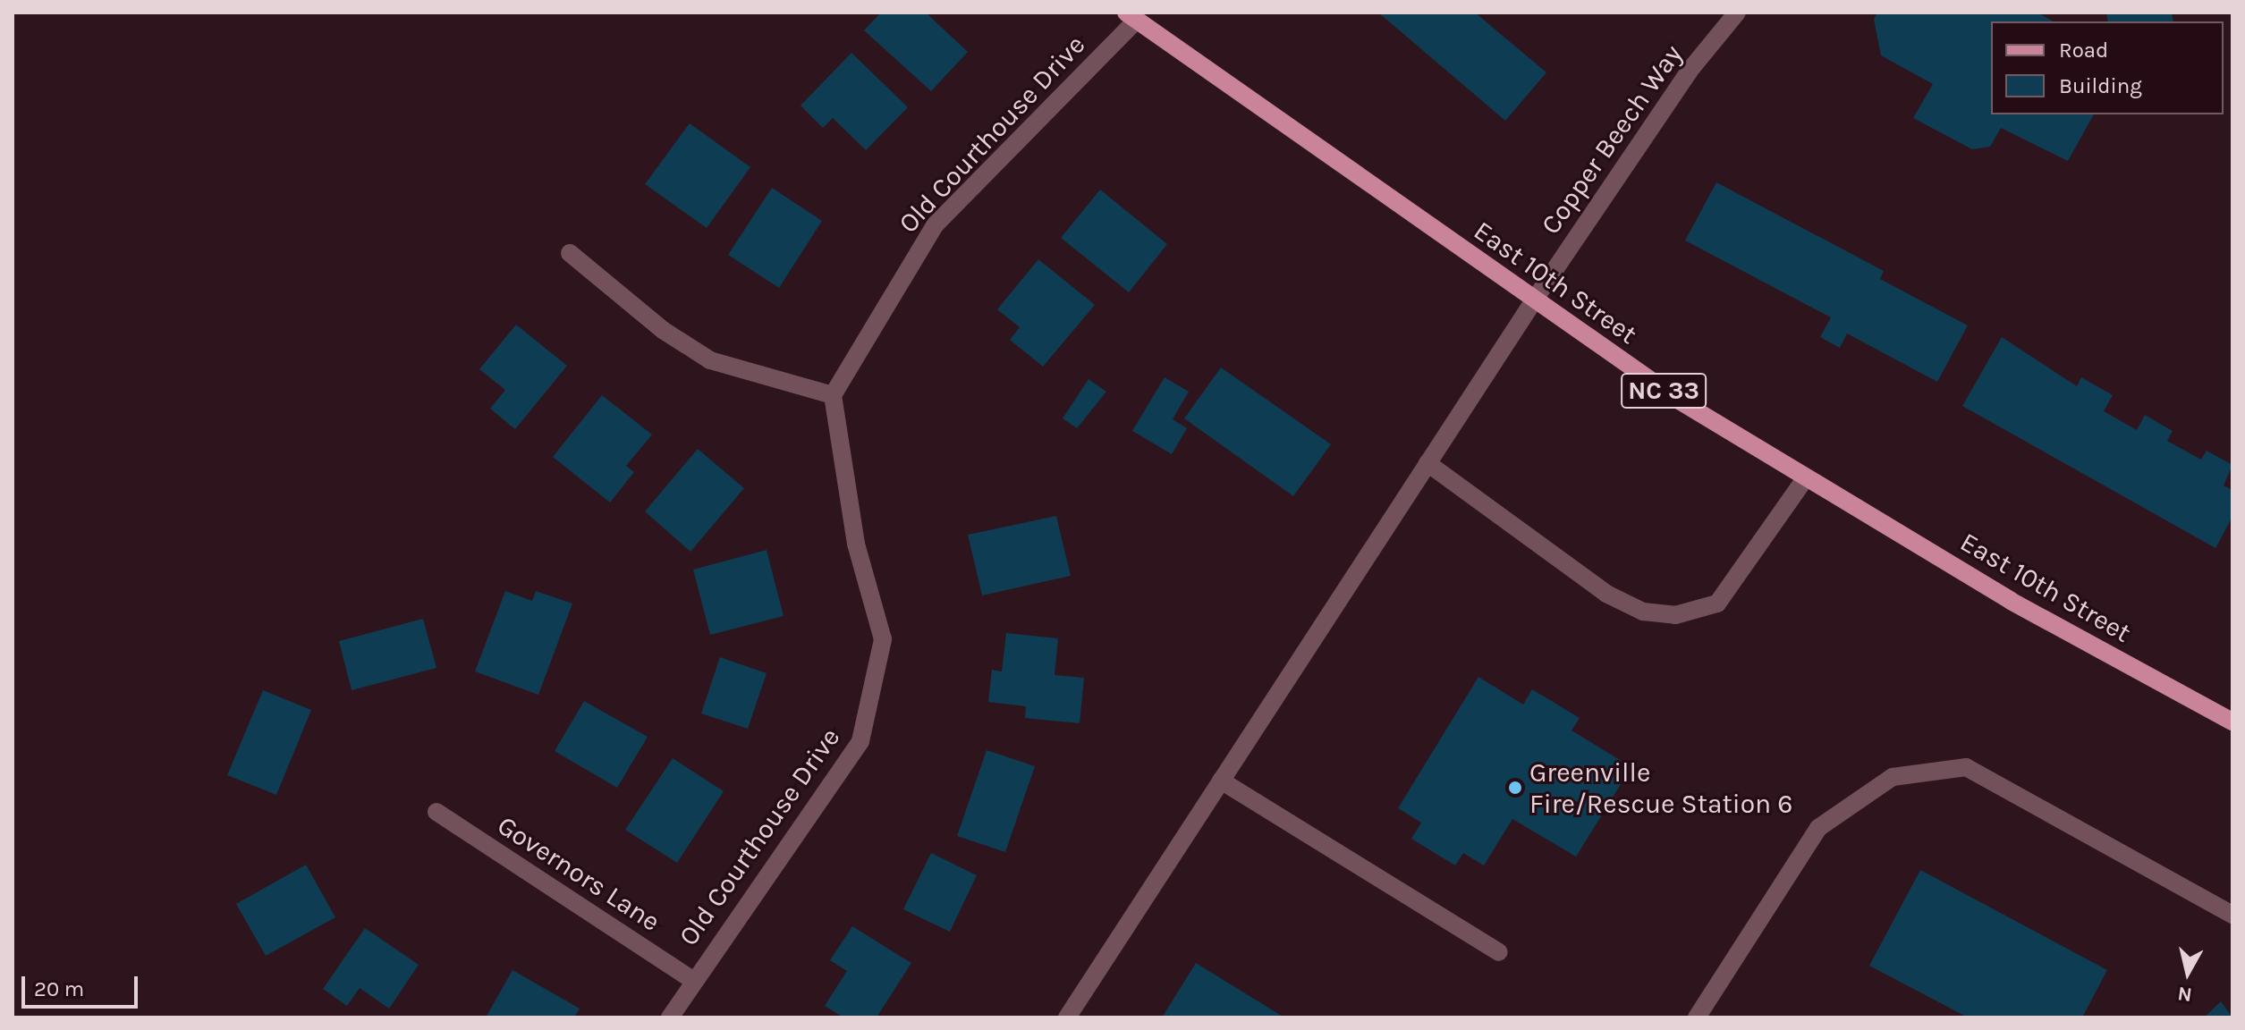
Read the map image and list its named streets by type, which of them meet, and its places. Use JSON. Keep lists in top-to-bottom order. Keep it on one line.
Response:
{"streets":{"main road":["East 10th Street","NC 33"],"street":["Old Courthouse Drive","Copper Beech Way","Governors Lane"]},"crossings":[["Old Courthouse Drive","East 10th Street"],["Old Courthouse Drive","Governors Lane"],["Copper Beech Way","East 10th Street"]],"places":["Greenville Fire/Rescue Station 6"],"legend":["Road","Building"],"scale_bar":"20 m","north":"bottom"}
